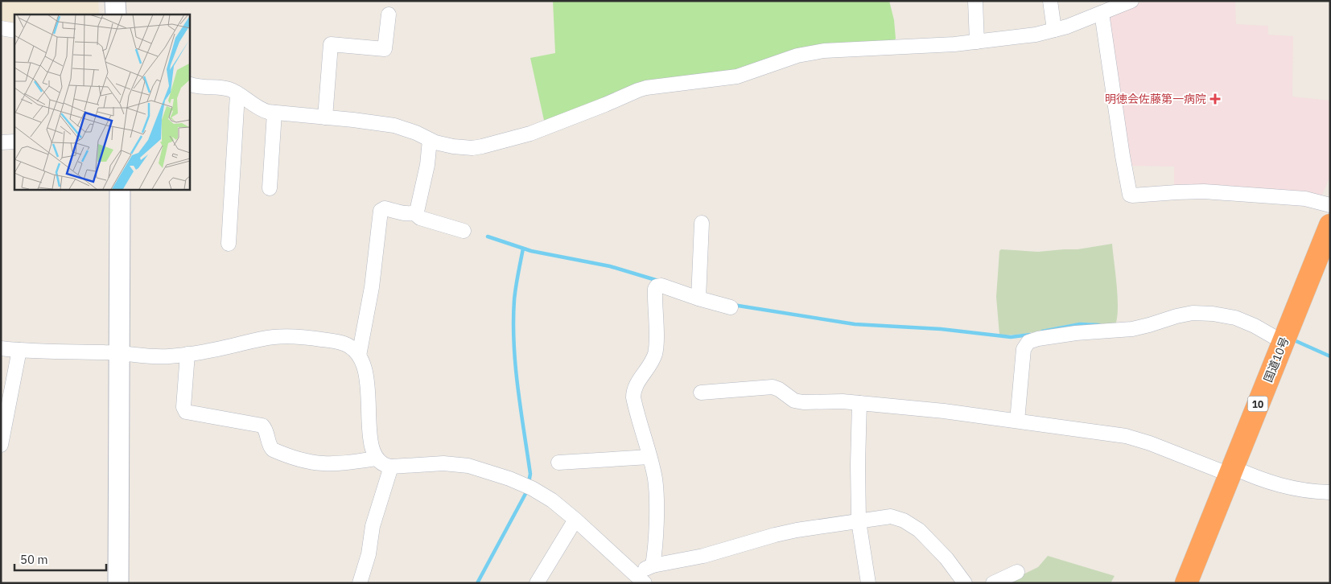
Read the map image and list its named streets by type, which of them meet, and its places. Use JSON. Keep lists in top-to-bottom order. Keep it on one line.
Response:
{"streets":{"highway":["国道10号","10"]},"places":{"health":["明徳会佐藤第一病院"]},"scale_bar":"50 m"}
